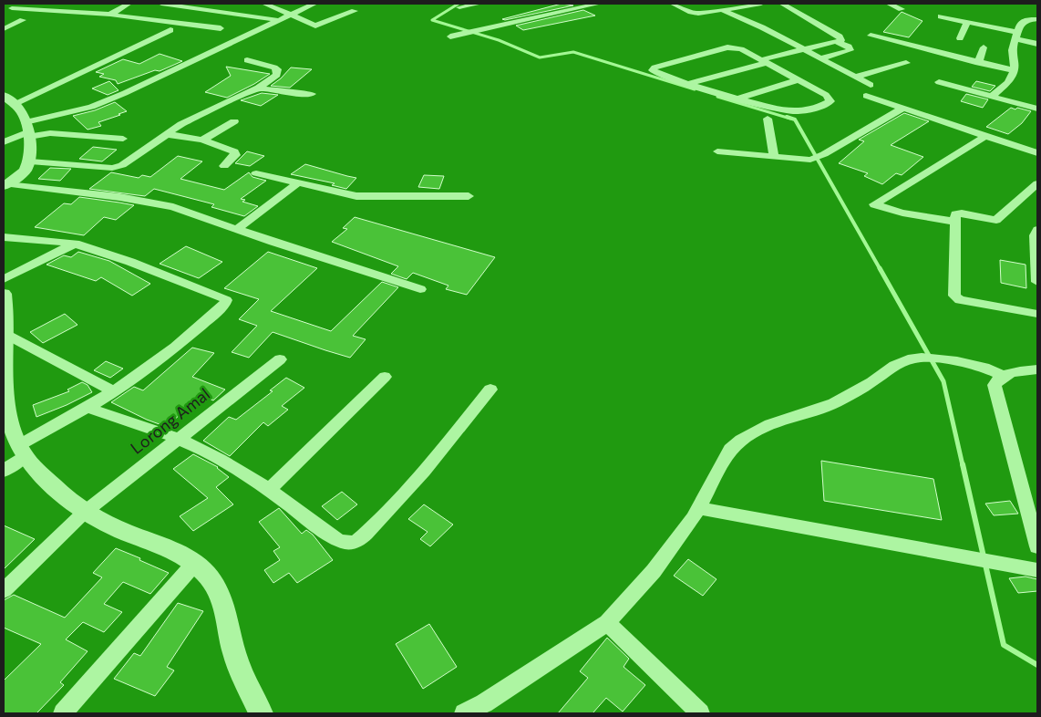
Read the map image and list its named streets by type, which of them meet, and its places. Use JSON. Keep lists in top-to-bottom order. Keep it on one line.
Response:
{"streets":{"street":["Lorong Amal"]}}
